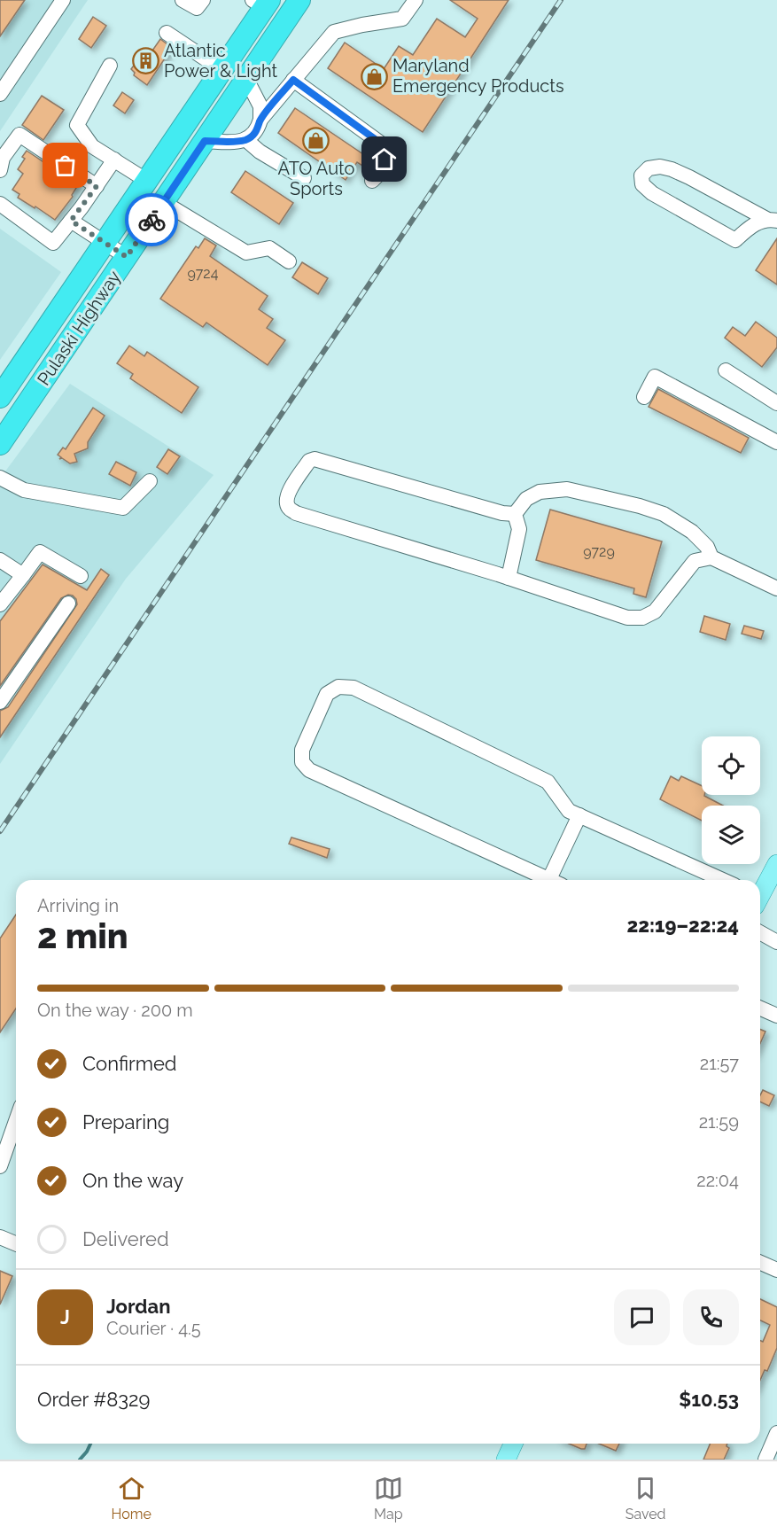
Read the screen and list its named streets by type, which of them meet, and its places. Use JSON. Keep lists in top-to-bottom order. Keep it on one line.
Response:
{"streets":{"highway":["Pulaski Highway"]},"places":{"building":["Atlantic Power & Light"],"shop":["Maryland Emergency Products","ATO Auto Sports"]},"house_numbers":["9724","9729"],"page":{"heading":["2 min","Arriving in","22:19–22:24"],"panel":["Jordan","Courier · 4.5","Order #8329","$10.53"],"bar":"On the way · 200 m","list":[["Confirmed","21:57"],["Preparing","21:59"],["On the way","22:04"],"Delivered"],"round":"J","tabs":["Home","Map","Saved"]}}
